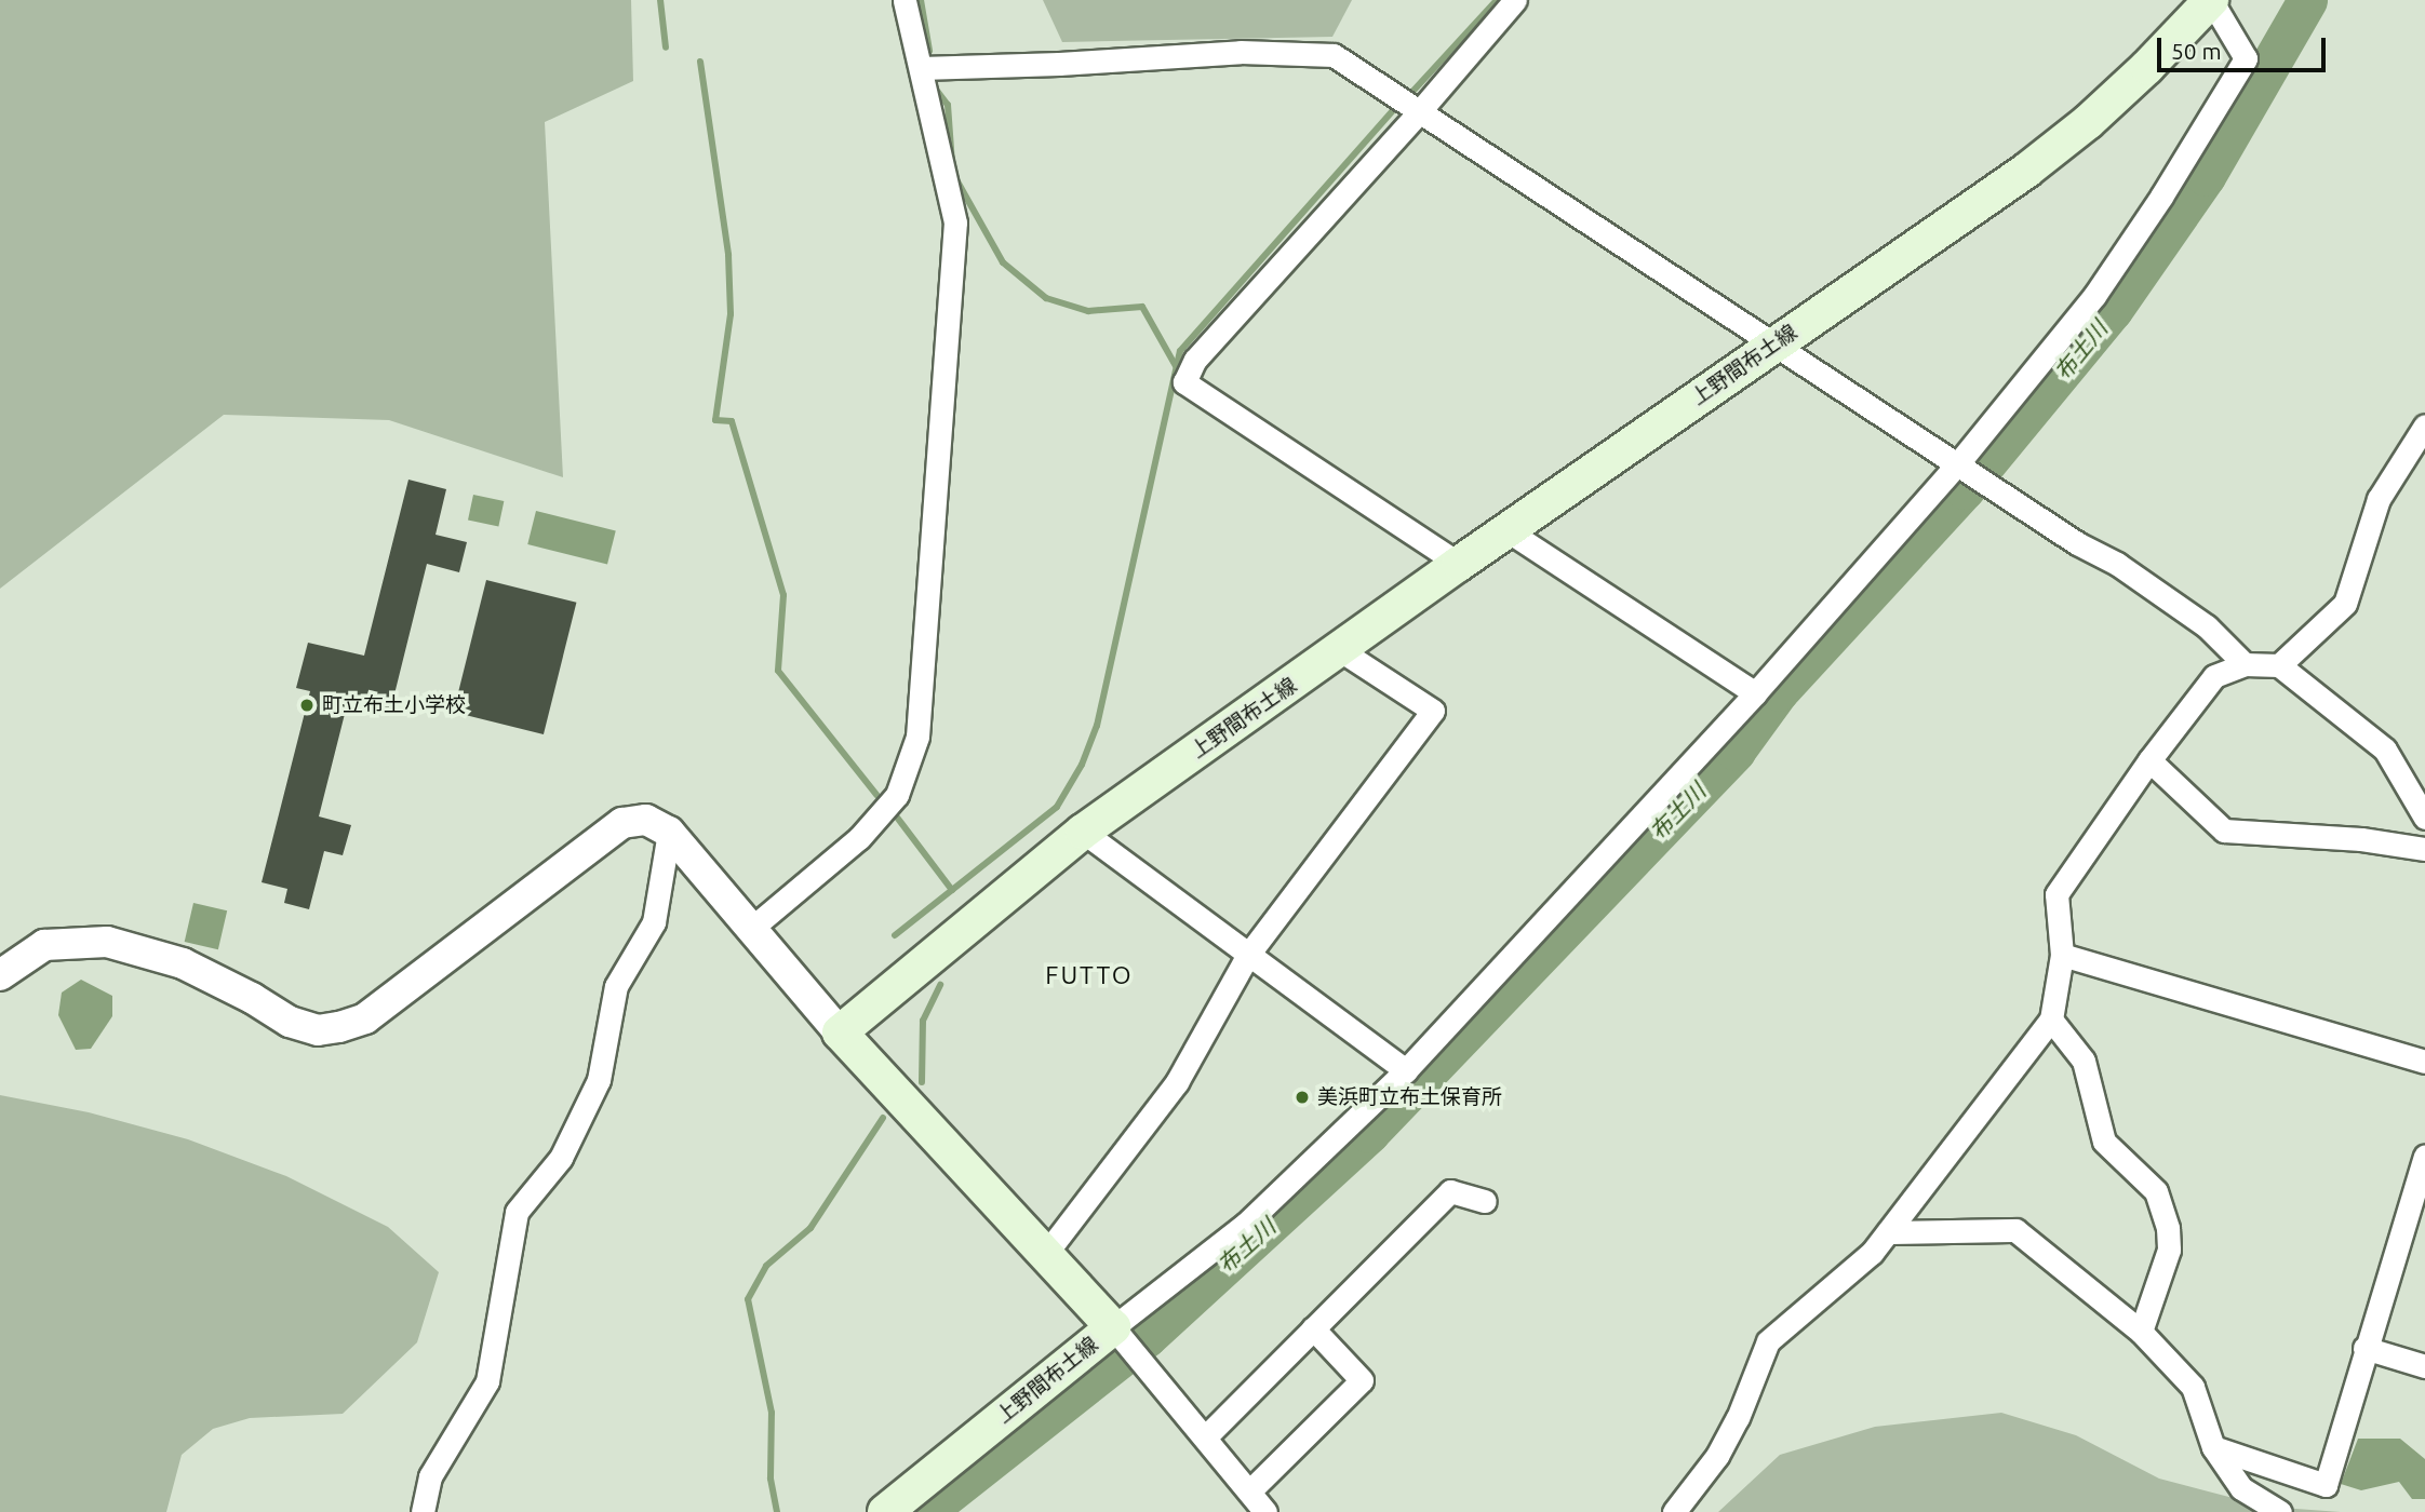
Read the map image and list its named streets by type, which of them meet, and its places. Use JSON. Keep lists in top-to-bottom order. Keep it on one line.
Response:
{"streets":{"main road":["上野間布土線"]},"districts":["FUTTO"],"water":["布土川"],"places":["町立布土小学校","美浜町立布土保育所"],"scale_bar":"50 m"}
